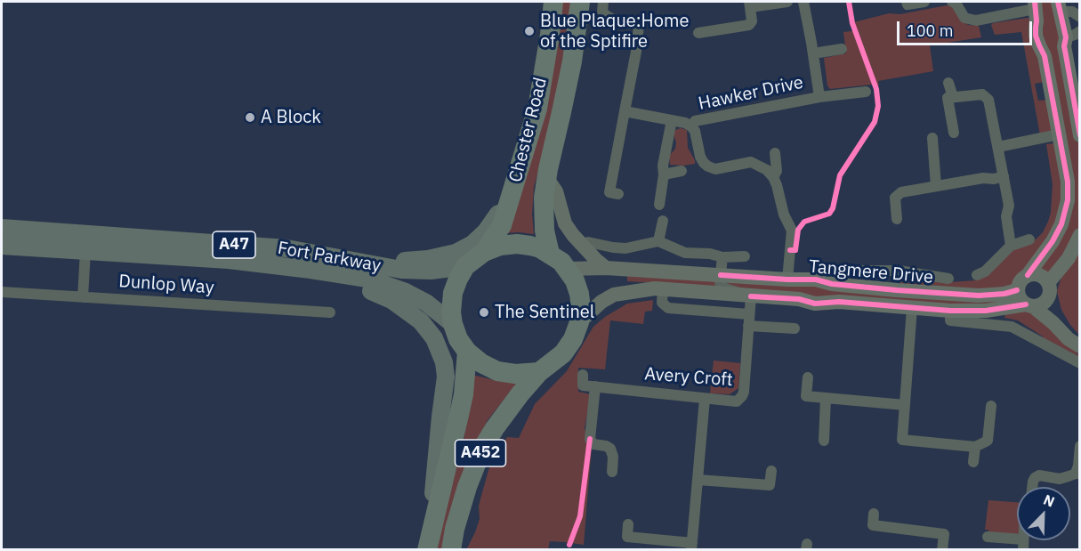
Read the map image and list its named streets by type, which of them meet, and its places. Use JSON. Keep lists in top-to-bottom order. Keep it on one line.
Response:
{"streets":{"highway":["Chester Road","A452"],"main road":["A47","Fort Parkway"],"street":["Hawker Drive","Tangmere Drive","Dunlop Way","Avery Croft"]},"crossings":[["Chester Road","Fort Parkway"],["Chester Road","Tangmere Drive"],["Chester Road","A452"],["Fort Parkway","Tangmere Drive"],["Fort Parkway","A452"],["Tangmere Drive","Avery Croft"],["Tangmere Drive","A452"]],"places":["Blue Plaque:Home of the Sptifire","A Block","The Sentinel"],"scale_bar":"100 m","north":"top right"}
